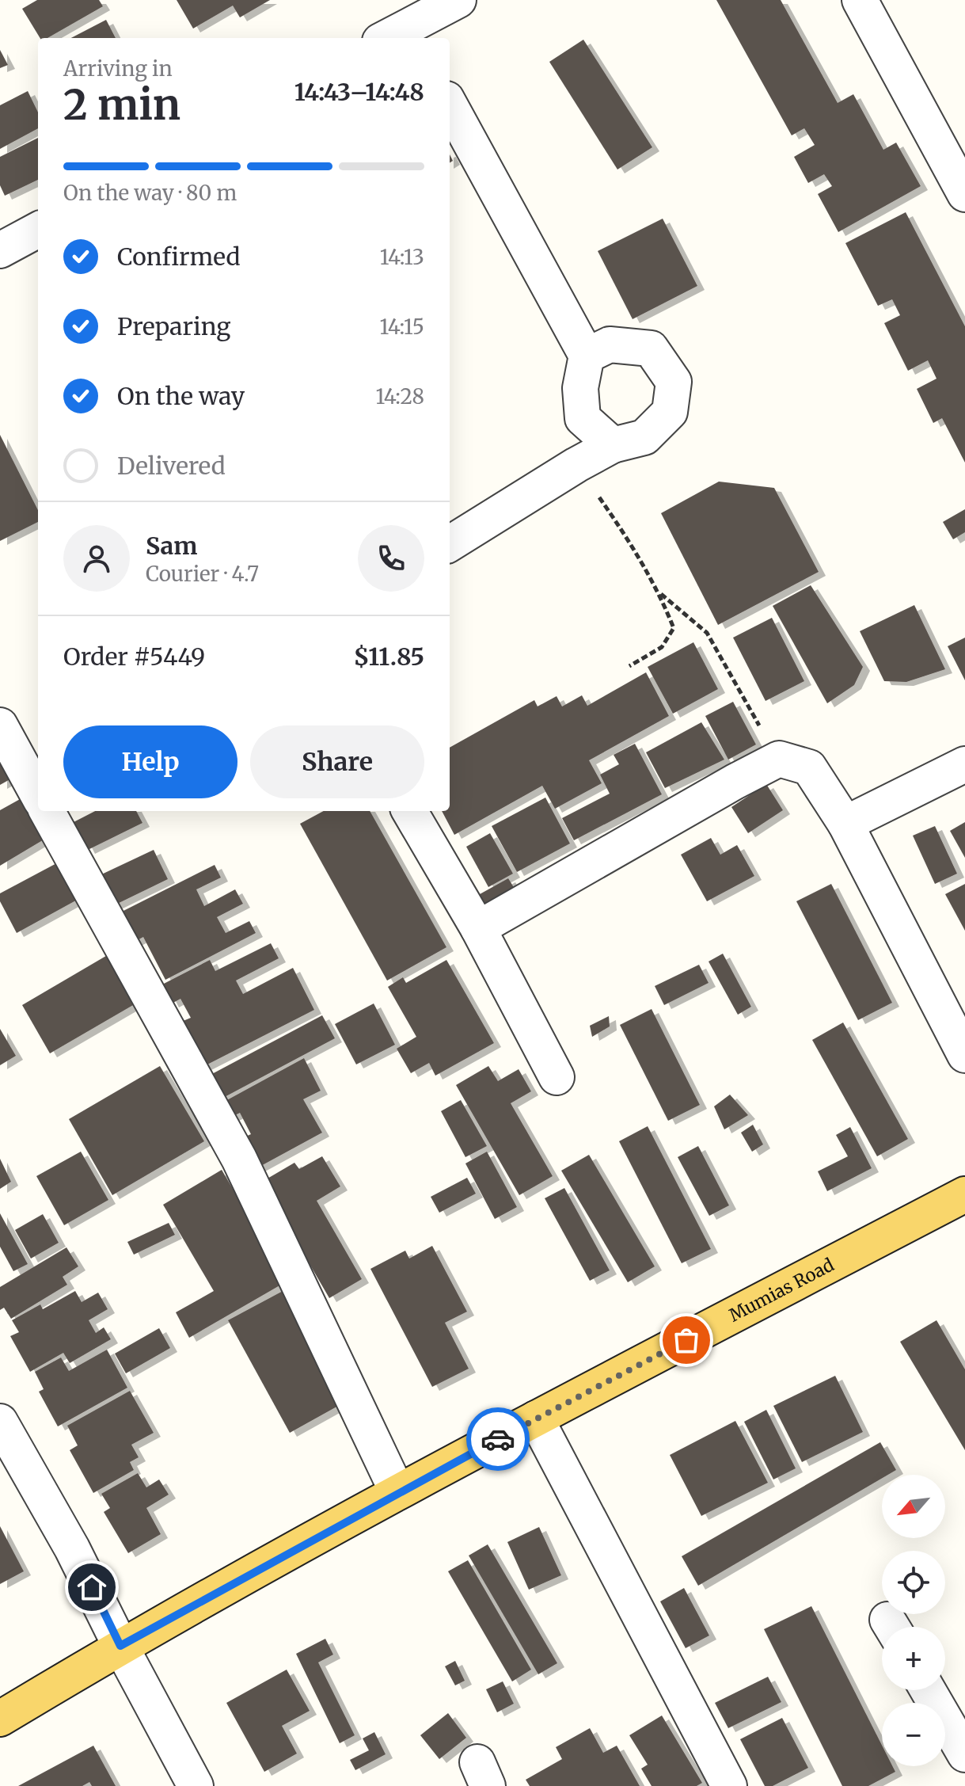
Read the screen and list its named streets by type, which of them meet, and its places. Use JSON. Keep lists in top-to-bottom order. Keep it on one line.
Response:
{"streets":{"main road":["Mumias Road"]},"north":"bottom left","page":{"heading":["2 min","Arriving in","14:43–14:48"],"panel":["Sam","Courier · 4.7","Order #5449","$11.85"],"bar":"On the way · 80 m","list":[["Confirmed","14:13"],["Preparing","14:15"],["On the way","14:28"],"Delivered"],"buttons":["Help","Share"],"map_buttons":["+","−"]}}
